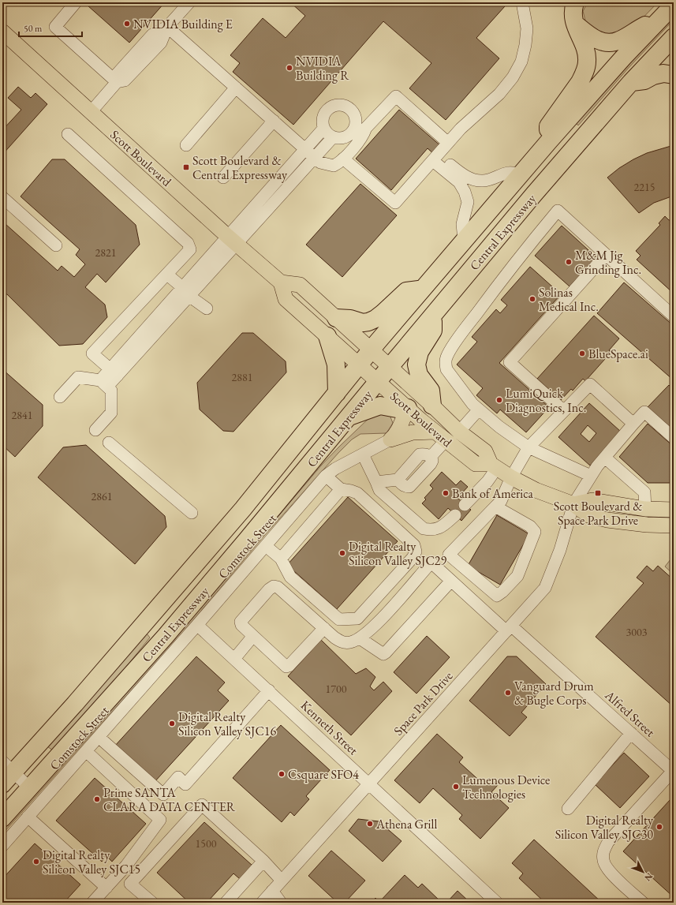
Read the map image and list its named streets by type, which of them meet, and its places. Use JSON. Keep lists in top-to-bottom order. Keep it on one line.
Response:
{"streets":{"highway":["Central Expressway"],"main road":["Scott Boulevard"],"street":["Comstock Street","Space Park Drive","Alfred Street","Kenneth Street"]},"crossings":[["Scott Boulevard","Central Expressway"],["Scott Boulevard","Space Park Drive"],["Comstock Street","Kenneth Street"],["Space Park Drive","Alfred Street"],["Space Park Drive","Kenneth Street"]],"places":{"other":["NVIDIA Building E","NVIDIA Building R","M&M Jig Grinding Inc.","Solinas Medical Inc.","BlueSpace.ai","LumiQuick Diagnostics, Inc.","Bank of America","Digital Realty Silicon Valley SJC29","Vanguard Drum & Bugle Corps","Digital Realty Silicon Valley SJC16","Csquare SFO4","Lumenous Device Technologies","Prime SANTA CLARA DATA CENTER","Athena Grill","Digital Realty Silicon Valley SJC30","Digital Realty Silicon Valley SJC15"],"transit":["Scott Boulevard & Central Expressway","Scott Boulevard & Space Park Drive"]},"house_numbers":["2215","2821","2881","2841","2861","3003","1700","1500"],"scale_bar":"50 m","north":"bottom right"}
